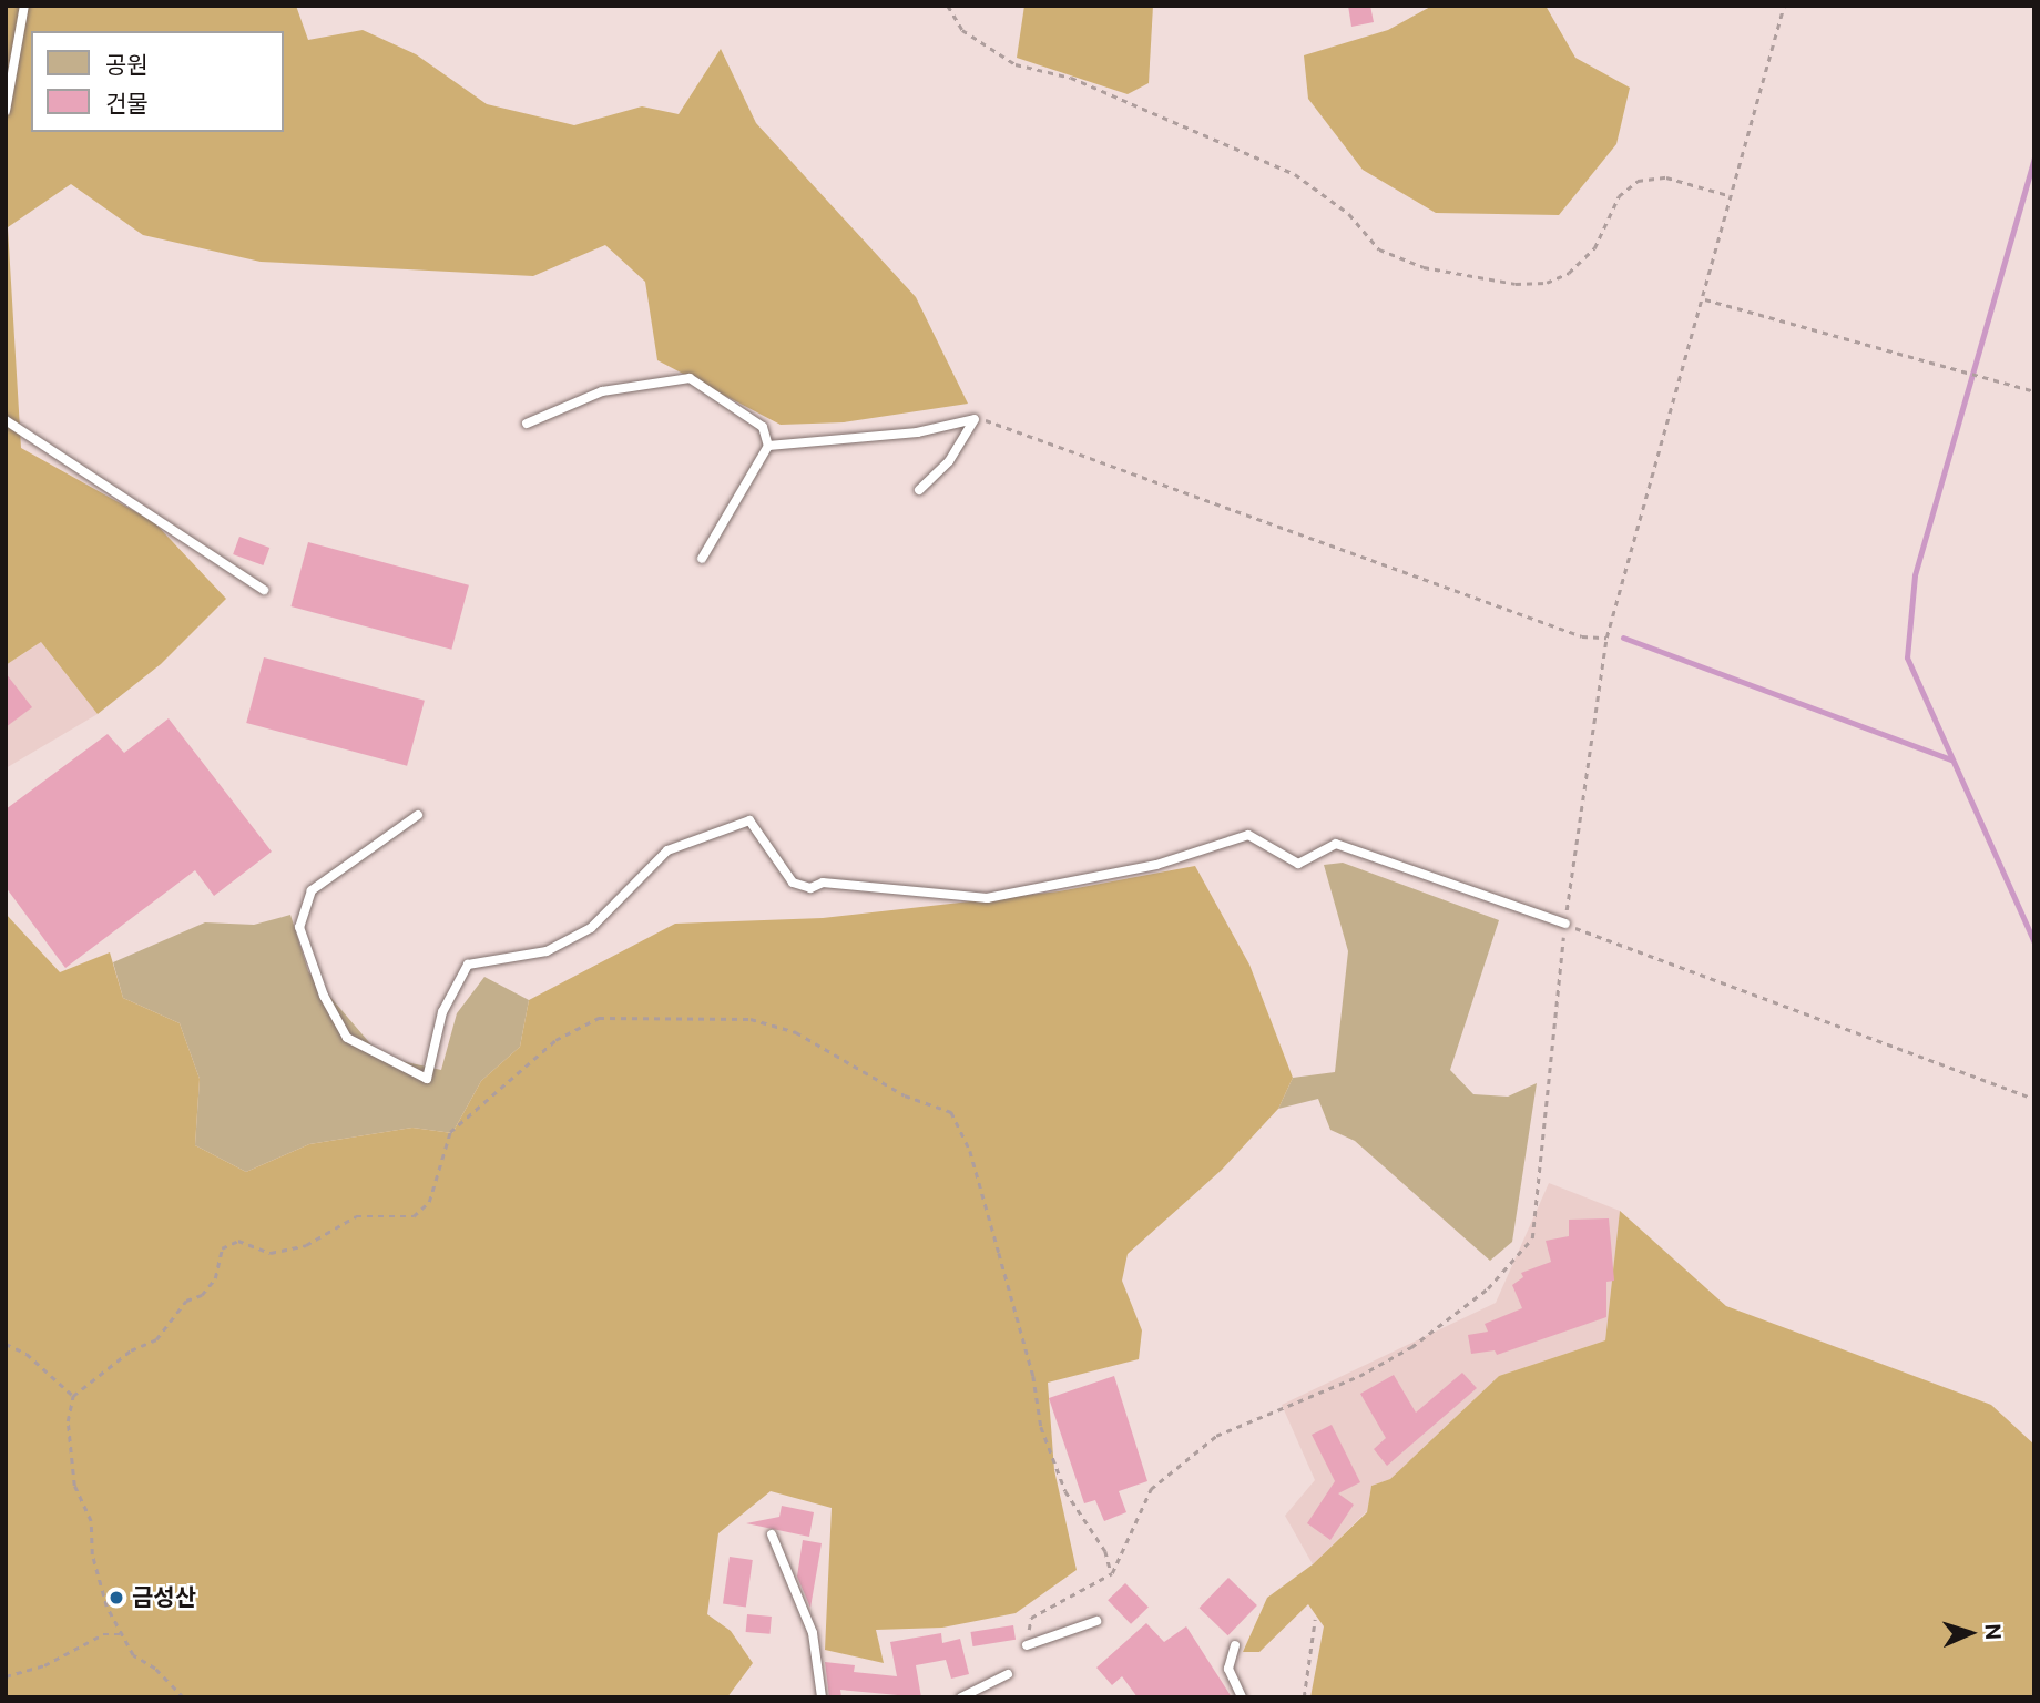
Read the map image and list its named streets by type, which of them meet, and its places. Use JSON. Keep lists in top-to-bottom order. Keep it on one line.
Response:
{"places":["금성산"],"legend":["공원","건물"],"north":"right"}
